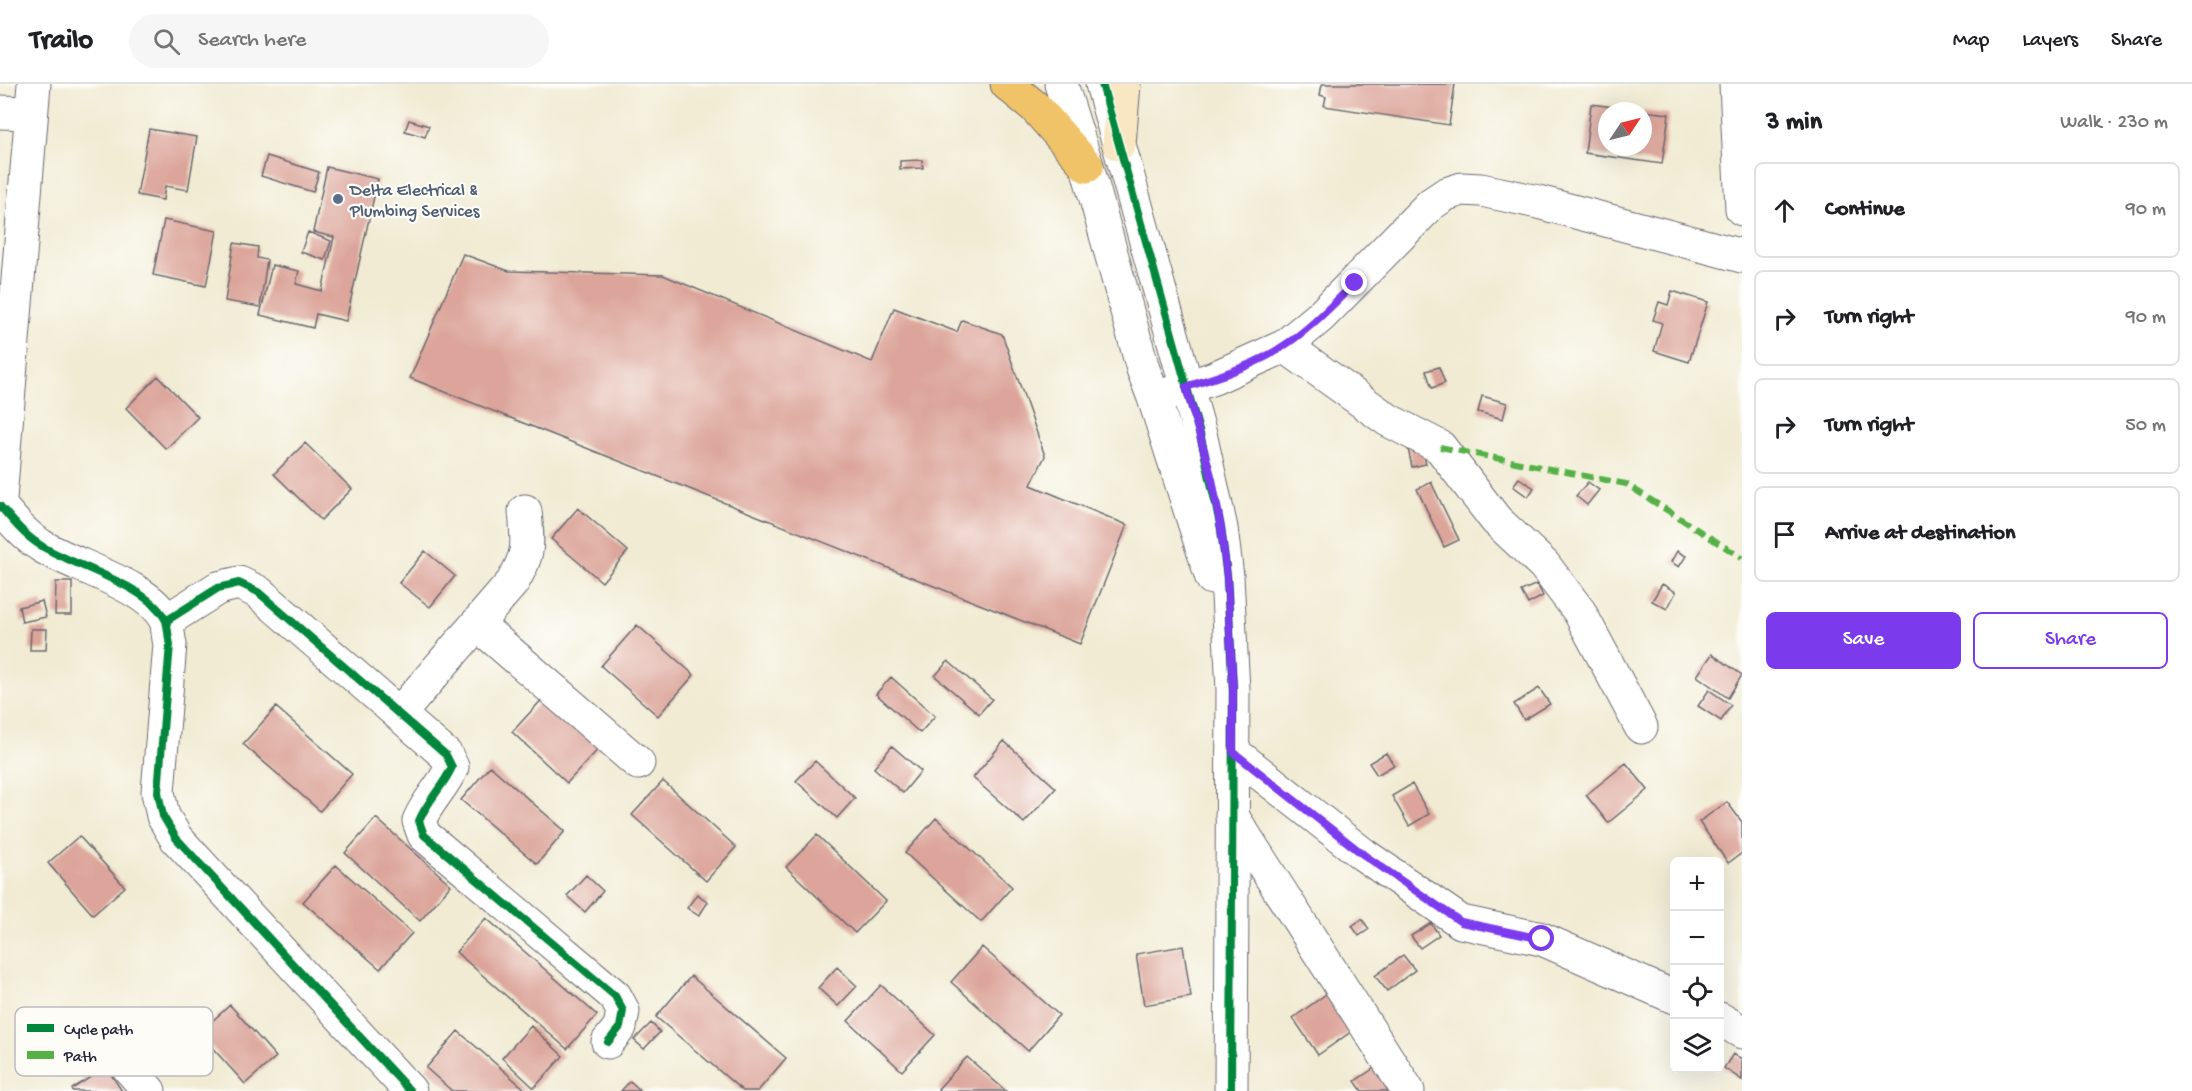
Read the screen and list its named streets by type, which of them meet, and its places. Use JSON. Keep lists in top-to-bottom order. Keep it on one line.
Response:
{"places":["Delta Electrical & Plumbing Services"],"legend":["Cycle path","Path"],"north":"top right","page":{"header":"Trailo","search":"Search here","nav":["Map","Layers","Share"],"heading":["3 min","Walk · 230 m"],"list":[["Continue","90 m"],["Turn right","90 m"],["Turn right","50 m"],"Arrive at destination"],"buttons":["Save","Share"],"map_buttons":["+","−"]}}
